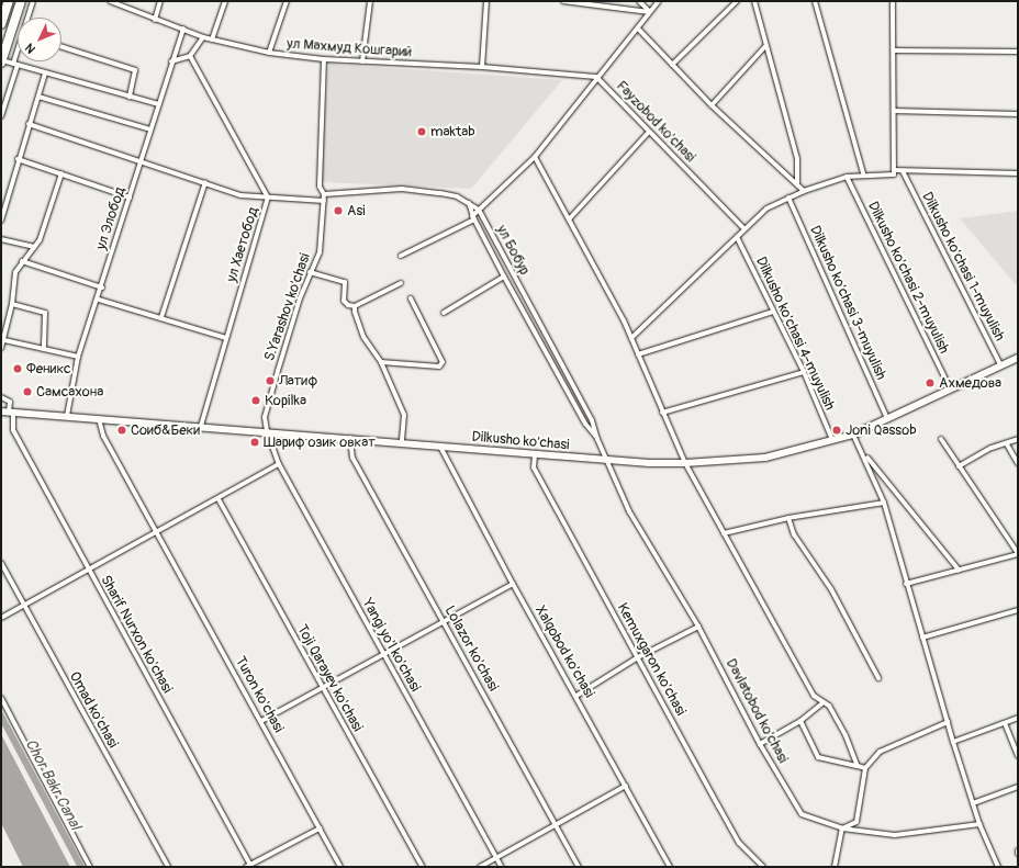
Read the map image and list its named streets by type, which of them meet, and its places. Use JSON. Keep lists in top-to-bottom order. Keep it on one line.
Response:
{"streets":{"street":["ул Махмуд Кошгарий","Fayzobod ko'chasi","ул Элобод","ул Хаетобод","ул Бобур","Dilkusho ko'chasi 1-muyulish","Dilkusho ko'chasi 2-muyulish","Dilkusho ko'chasi 3-muyulish","S.Yarashov ko'chasi","Dilkusho ko'chasi 4-muyulish","Dilkusho ko'chasi","Sharif Nurxon ko'chasi","Yangi yo'l ko'chasi","Lolazor ko'chasi","Xalqobod ko'chasi","Kemuxgaron ko'chasi","Toji Qarayev ko'chasi","Turon ko'chasi","Omad ko'chasi","Davlatobod ko'chasi"]},"crossings":[["ул Махмуд Кошгарий","Fayzobod ko'chasi"],["ул Махмуд Кошгарий","ул Элобод"],["ул Махмуд Кошгарий","S.Yarashov ko'chasi"],["ул Элобод","Dilkusho ko'chasi"],["ул Хаетобод","Dilkusho ko'chasi"],["ул Бобур","Dilkusho ko'chasi"],["ул Бобур","Davlatobod ko'chasi"],["Dilkusho ko'chasi 1-muyulish","Dilkusho ko'chasi"],["Dilkusho ko'chasi 2-muyulish","Dilkusho ko'chasi"],["Dilkusho ko'chasi 3-muyulish","Dilkusho ko'chasi"],["S.Yarashov ko'chasi","Dilkusho ko'chasi"],["S.Yarashov ko'chasi","Yangi yo'l ko'chasi"],["Dilkusho ko'chasi 4-muyulish","Dilkusho ko'chasi"],["Dilkusho ko'chasi","Sharif Nurxon ko'chasi"],["Dilkusho ko'chasi","Yangi yo'l ko'chasi"],["Dilkusho ko'chasi","Lolazor ko'chasi"],["Dilkusho ko'chasi","Xalqobod ko'chasi"],["Dilkusho ko'chasi","Kemuxgaron ko'chasi"],["Dilkusho ko'chasi","Turon ko'chasi"],["Dilkusho ko'chasi","Davlatobod ko'chasi"]],"water":["Chor Bakr Canal"],"places":["maktab","Asi","Феникс","Латиф","Ахмедова","Самсахона","Kopilka","Соиб&Беки","Joni Qassob","Шариф озик овкат"],"north":"bottom left"}
